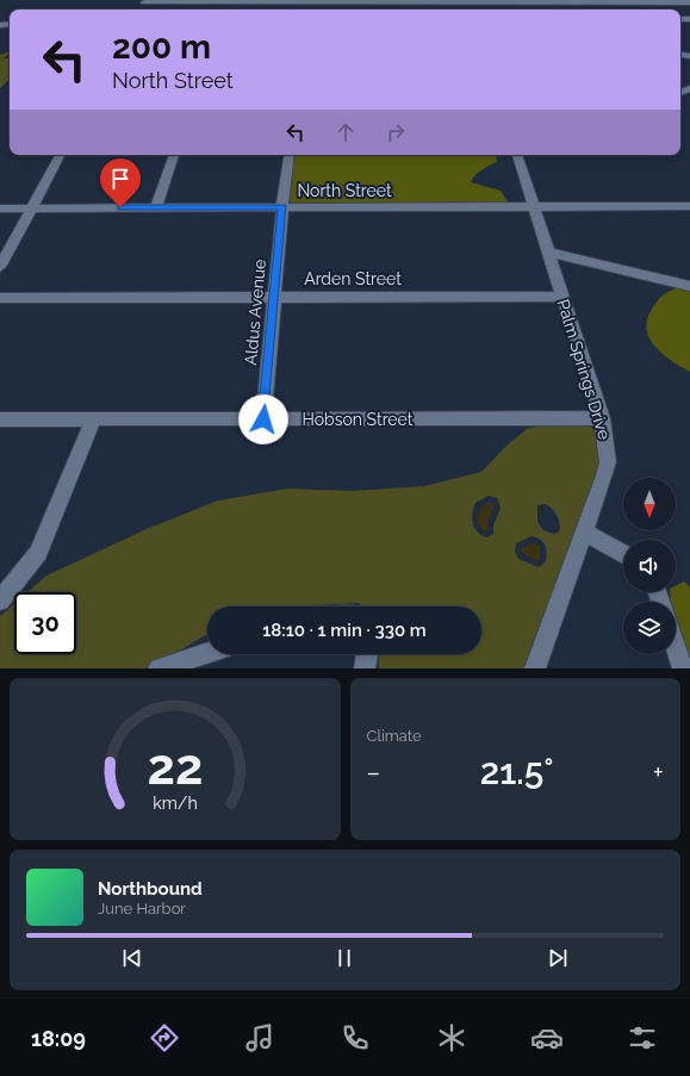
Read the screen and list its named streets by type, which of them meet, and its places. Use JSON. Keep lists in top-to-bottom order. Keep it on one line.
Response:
{"streets":{"street":["North Street","Arden Street","Aldus Avenue","Palm Springs Drive","Hobson Street"]},"crossings":[["North Street","Aldus Avenue"],["North Street","Palm Springs Drive"],["Arden Street","Aldus Avenue"],["Arden Street","Palm Springs Drive"],["Aldus Avenue","Hobson Street"],["Palm Springs Drive","Hobson Street"]],"north":"bottom","page":{"turn":["200 m","North Street"],"limit":"30","trip":"18:10 · 1 min · 330 m","tile":"Climate","heat":["−","21.5°","+"],"song":["Northbound","June Harbor"],"tabs":"18:09","gauge":["22","km/h"]}}
